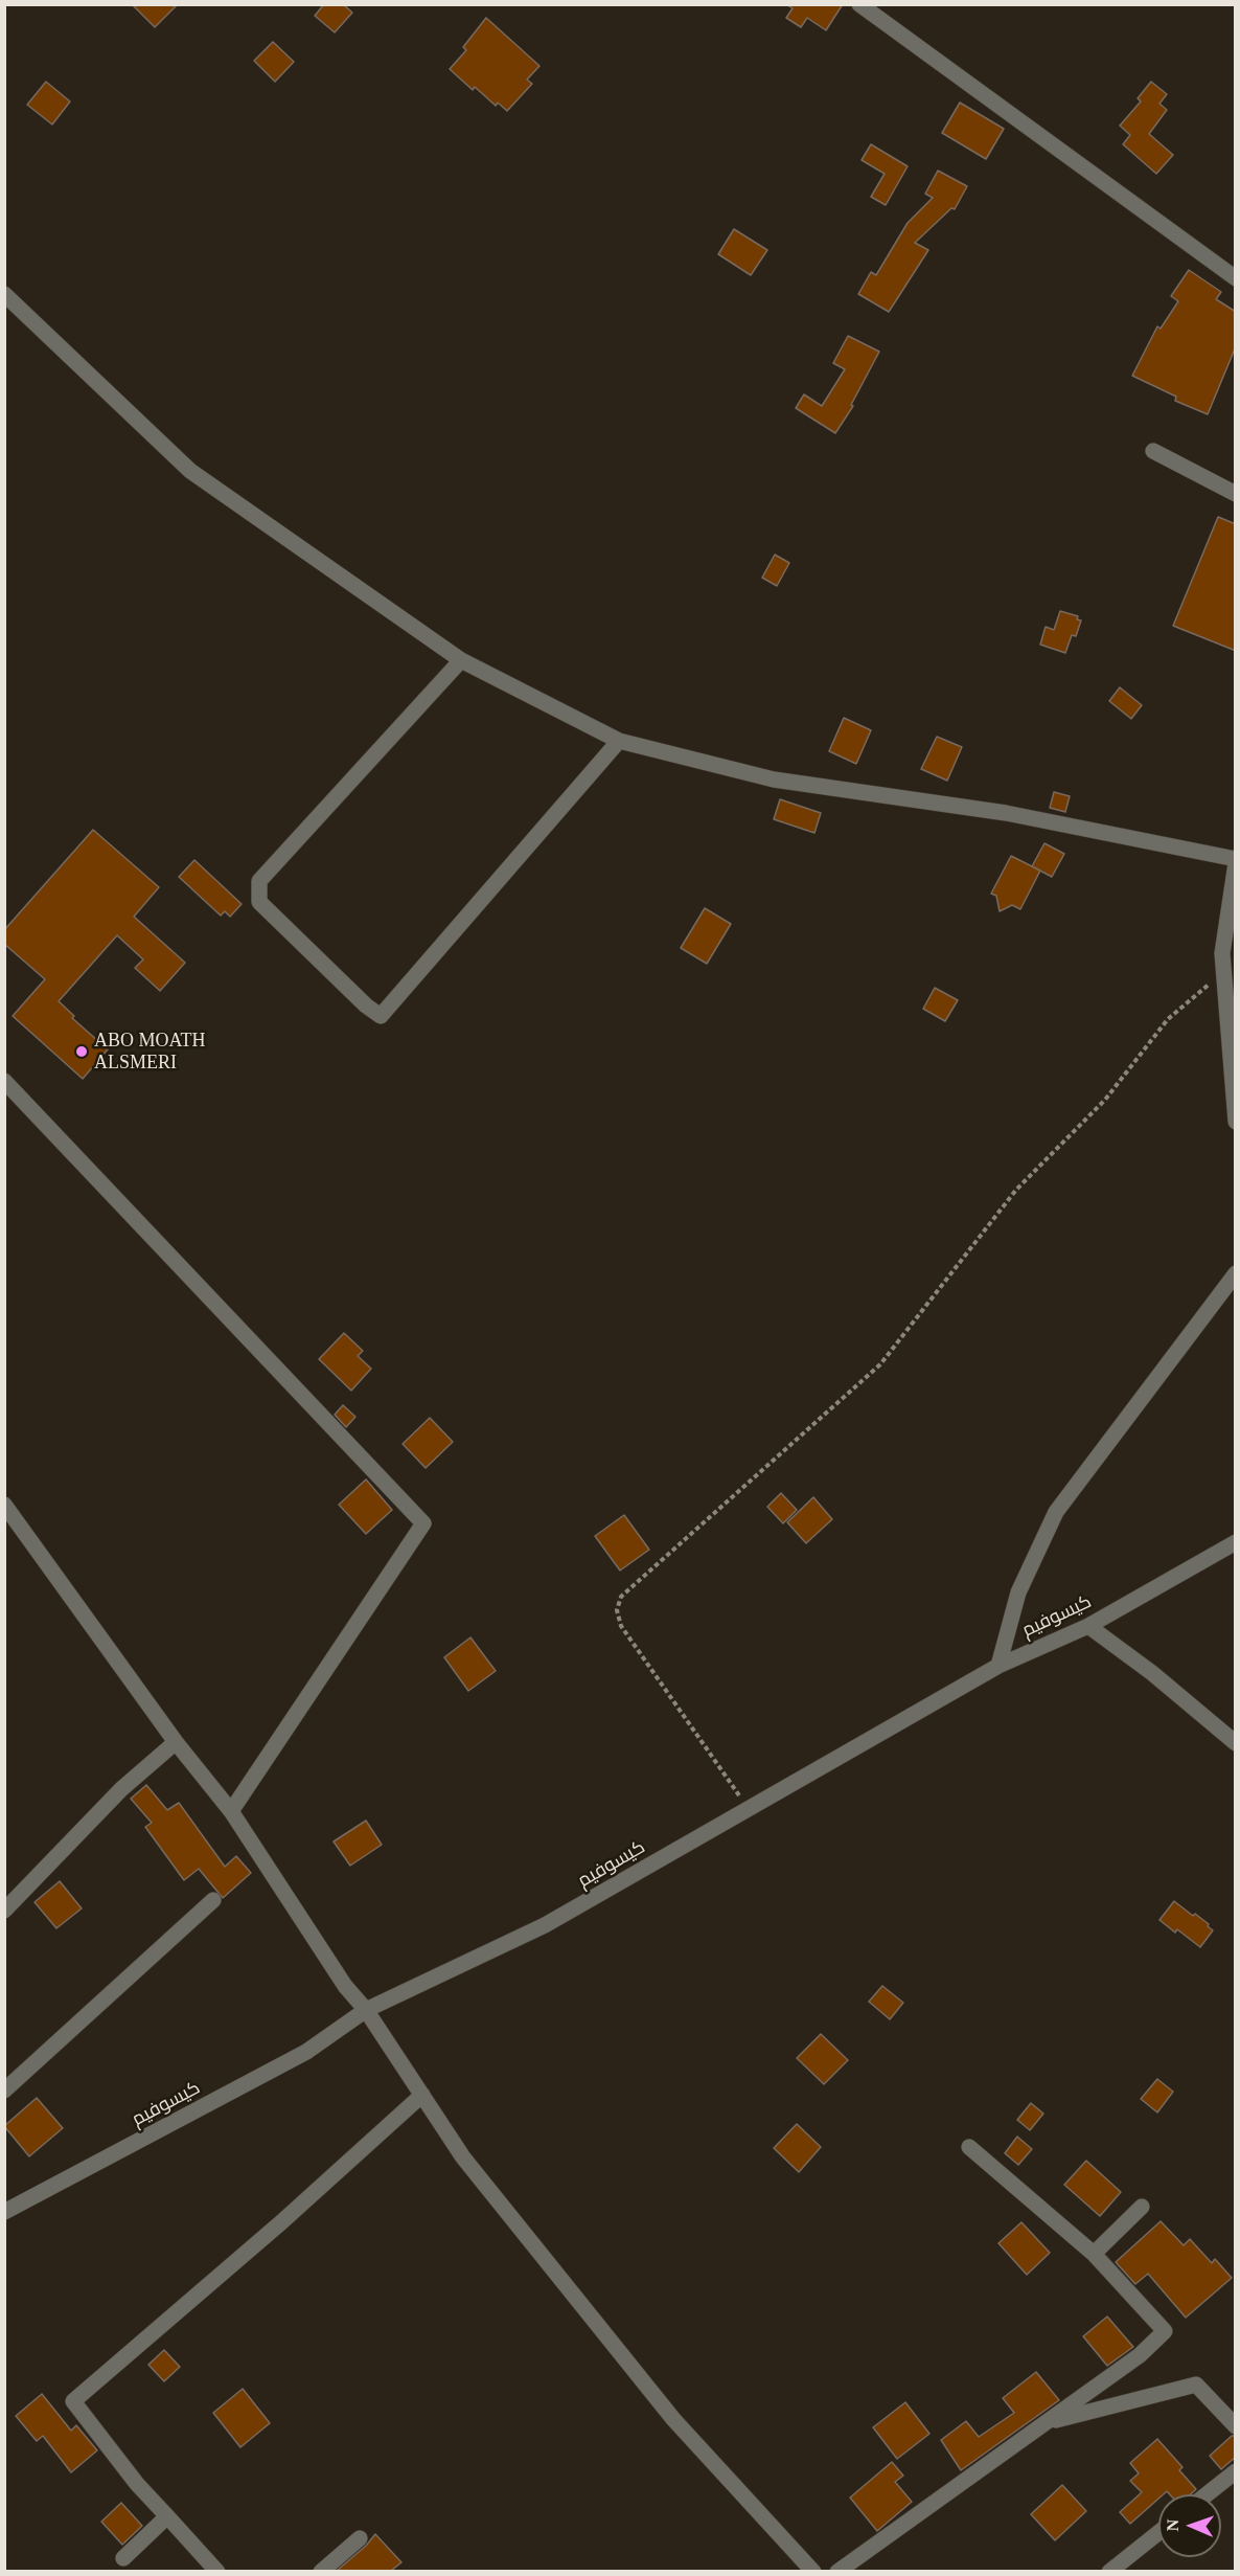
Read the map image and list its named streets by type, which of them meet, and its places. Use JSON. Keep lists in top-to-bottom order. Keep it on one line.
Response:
{"streets":{"street":["كيسوفيم"]},"places":["ABO MOATH ALSMERI"],"north":"left"}
